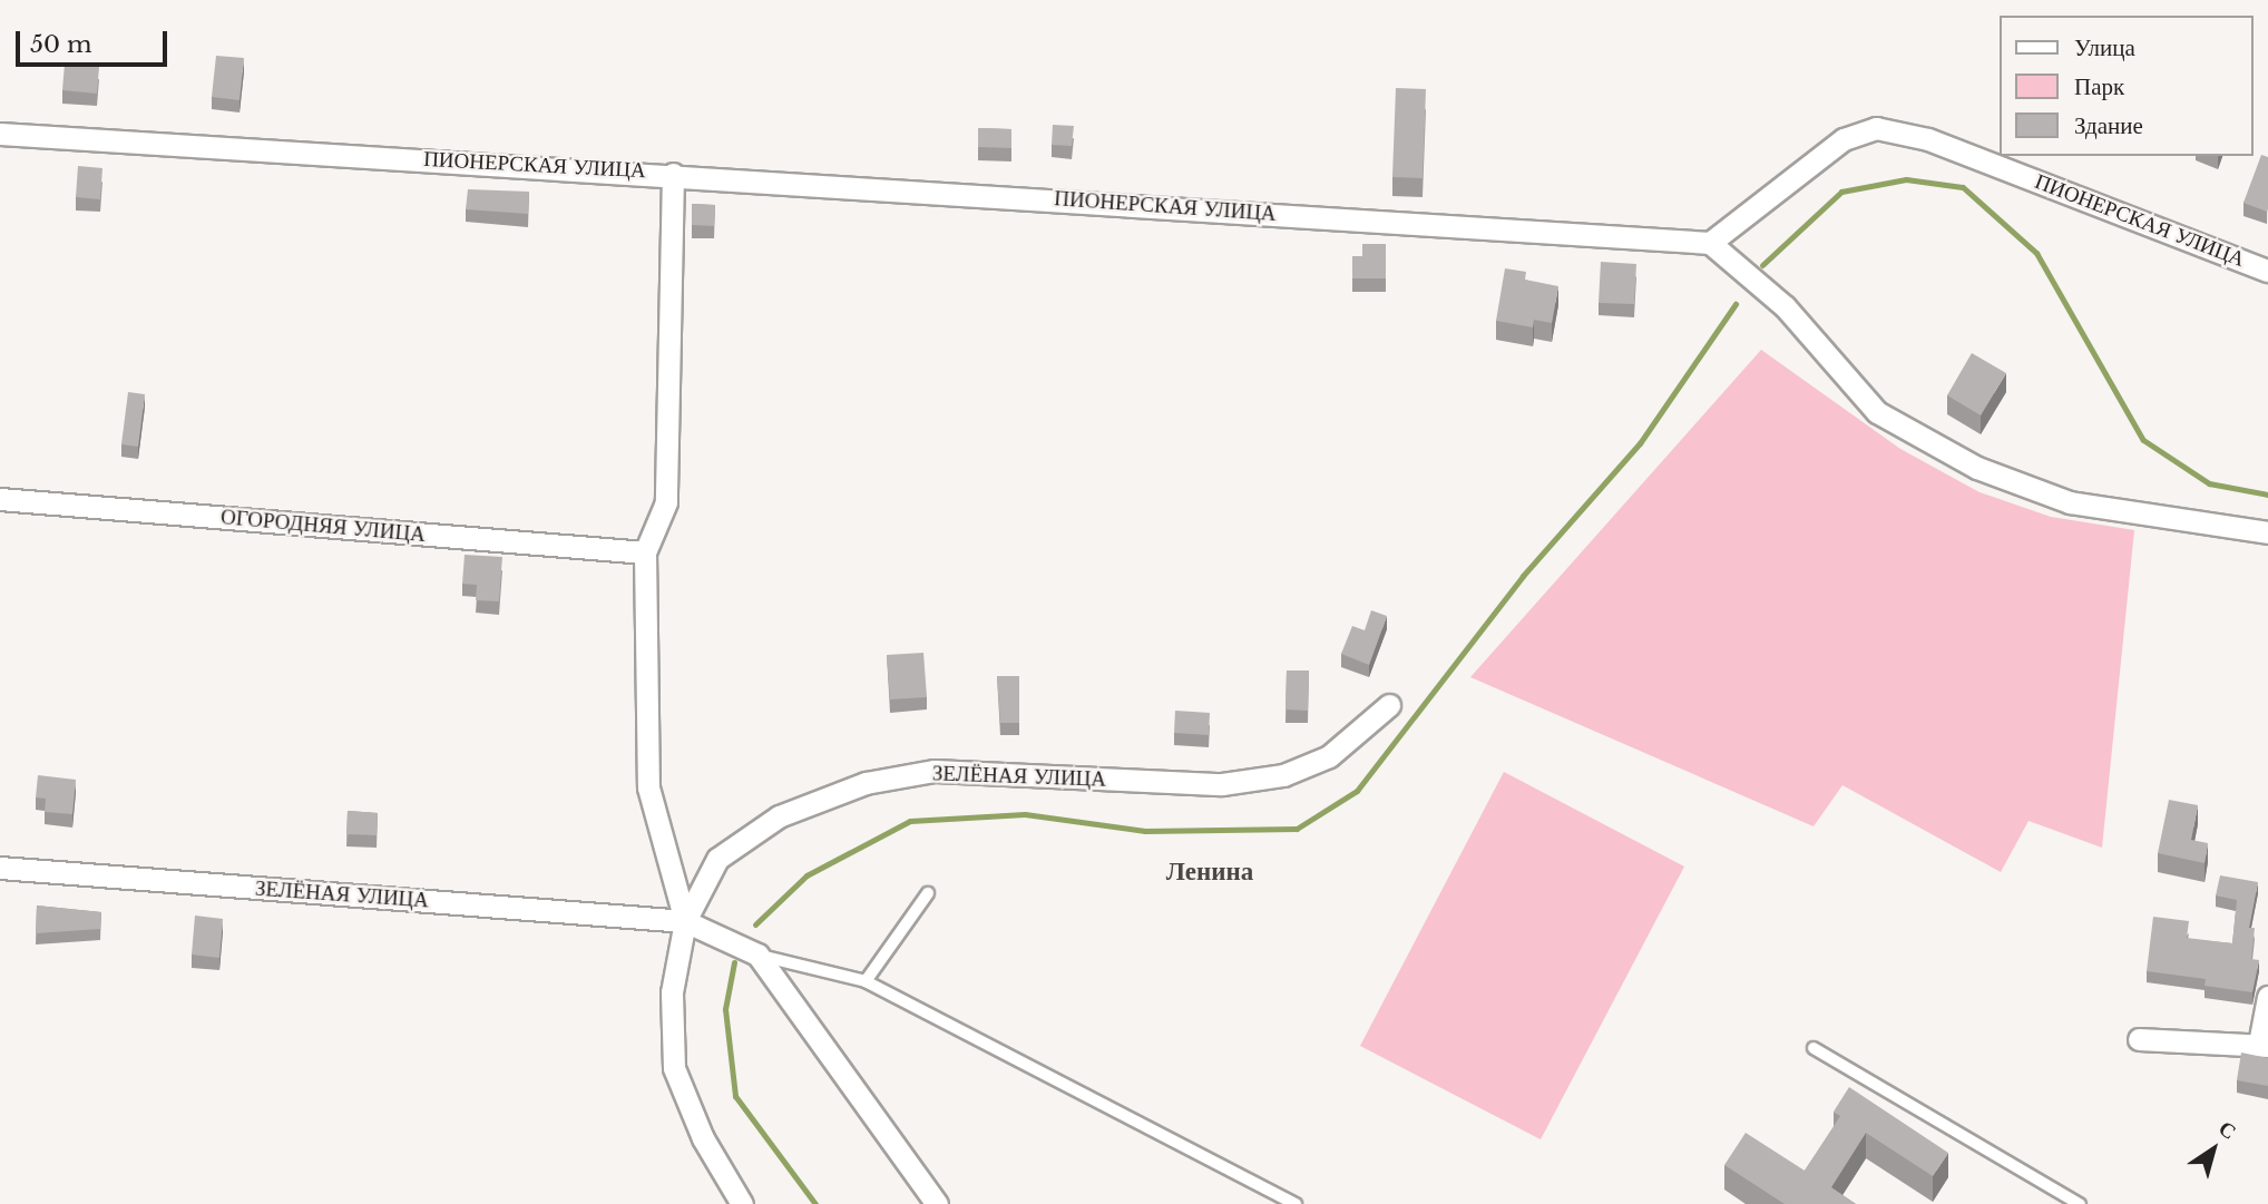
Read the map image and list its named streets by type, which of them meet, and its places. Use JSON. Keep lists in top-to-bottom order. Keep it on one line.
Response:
{"streets":{"street":["ПИОНЕРСКАЯ УЛИЦА","ОГОРОДНЯЯ УЛИЦА","ЗЕЛЁНАЯ УЛИЦА"]},"districts":["Ленина"],"legend":["Улица","Парк","Здание"],"scale_bar":"50 m","north":"top right"}
